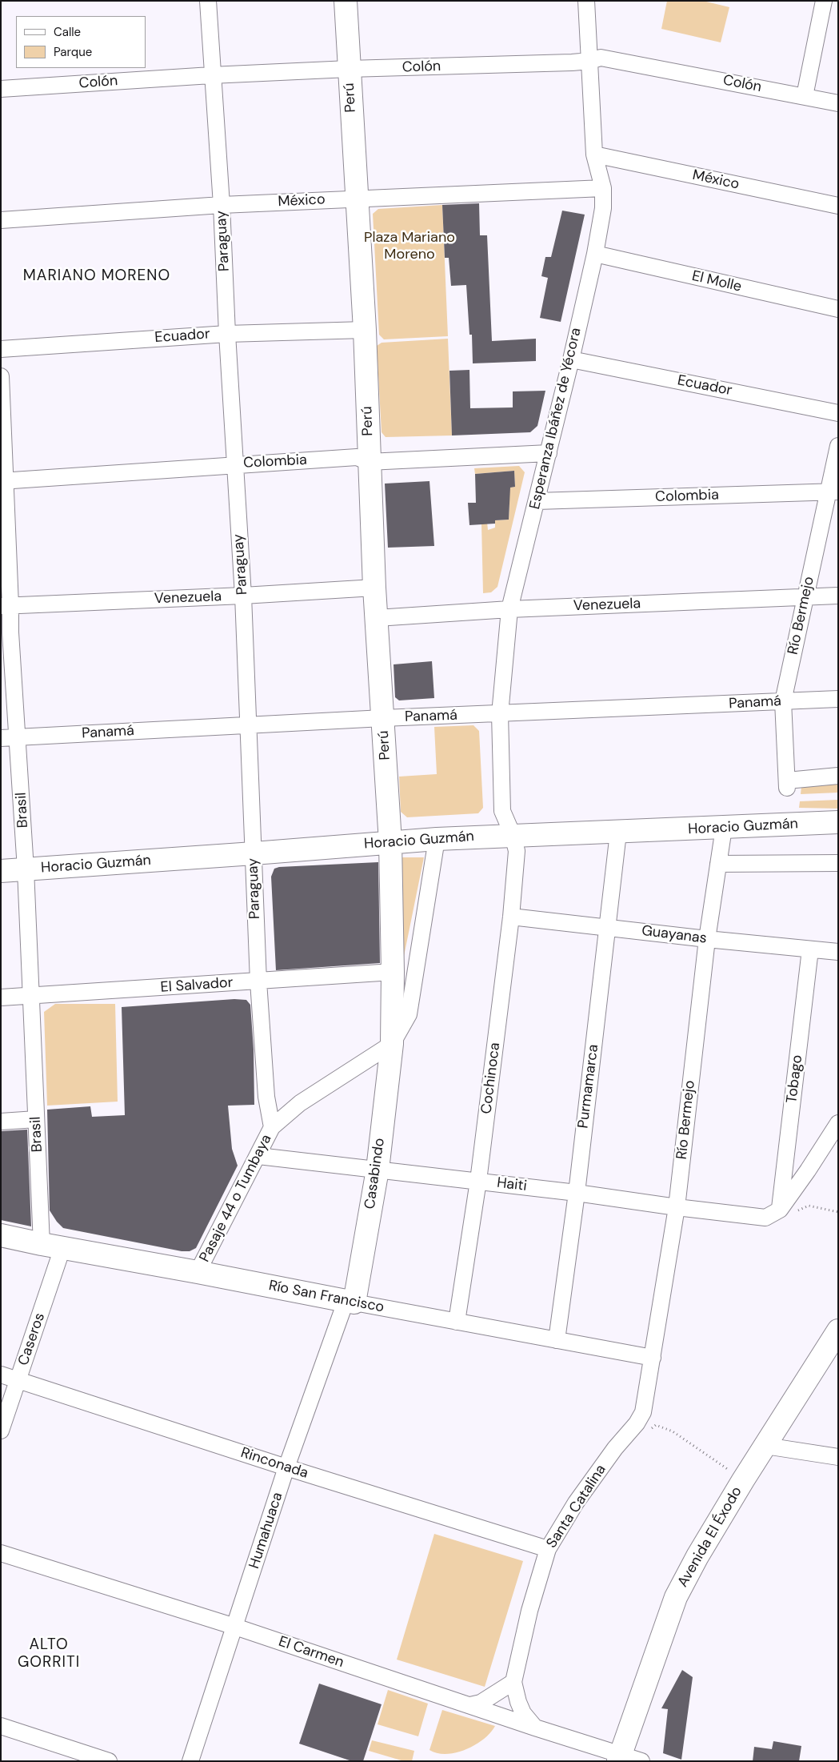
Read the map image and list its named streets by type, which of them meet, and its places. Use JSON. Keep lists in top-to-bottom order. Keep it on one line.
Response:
{"streets":{"main road":["Perú","Horacio Guzmán","Casabindo","Río San Francisco","Avenida El Éxodo"],"street":["Colón","México","Paraguay","El Molle","Ecuador","Esperanza Ibáñez de Yécora","Colombia","Venezuela","Río Bermejo","Panamá","Brasil","Guayanas","El Salvador","Cochinoca","Tobago","Purmamarca","Haiti","Pasaje 44 o Tumbaya","Caseros","Rinconada","Santa Catalina","Humahuaca","El Carmen"]},"crossings":[["Colón","Perú"],["Colón","Paraguay"],["Colón","Esperanza Ibáñez de Yécora"],["Perú","México"],["Perú","Ecuador"],["Perú","Colombia"],["Perú","Venezuela"],["Perú","Panamá"],["Perú","Horacio Guzmán"],["Perú","Casabindo"],["México","Paraguay"],["México","Esperanza Ibáñez de Yécora"],["Paraguay","Ecuador"],["Paraguay","Colombia"],["Paraguay","Venezuela"],["Paraguay","Panamá"],["Paraguay","Horacio Guzmán"],["Paraguay","El Salvador"],["Paraguay","Pasaje 44 o Tumbaya"],["El Molle","Esperanza Ibáñez de Yécora"],["Ecuador","Esperanza Ibáñez de Yécora"],["Esperanza Ibáñez de Yécora","Colombia"],["Esperanza Ibáñez de Yécora","Venezuela"],["Esperanza Ibáñez de Yécora","Panamá"],["Esperanza Ibáñez de Yécora","Horacio Guzmán"],["Esperanza Ibáñez de Yécora","Cochinoca"],["Colombia","Río Bermejo"],["Colombia","Brasil"],["Venezuela","Río Bermejo"],["Venezuela","Brasil"],["Río Bermejo","Panamá"],["Río Bermejo","Horacio Guzmán"],["Río Bermejo","Guayanas"],["Río Bermejo","Haiti"],["Río Bermejo","Río San Francisco"],["Río Bermejo","Santa Catalina"],["Panamá","Brasil"],["Brasil","Horacio Guzmán"],["Brasil","El Salvador"],["Brasil","Río San Francisco"],["Brasil","Caseros"],["Horacio Guzmán","Cochinoca"],["Horacio Guzmán","Purmamarca"],["Horacio Guzmán","Casabindo"],["Guayanas","Cochinoca"],["Guayanas","Tobago"],["Guayanas","Purmamarca"],["El Salvador","Casabindo"],["Cochinoca","Haiti"],["Cochinoca","Río San Francisco"],["Tobago","Haiti"],["Purmamarca","Haiti"],["Purmamarca","Río San Francisco"],["Casabindo","Haiti"],["Casabindo","Pasaje 44 o Tumbaya"],["Casabindo","Río San Francisco"],["Casabindo","Humahuaca"],["Haiti","Pasaje 44 o Tumbaya"],["Pasaje 44 o Tumbaya","Río San Francisco"],["Río San Francisco","Caseros"],["Río San Francisco","Humahuaca"],["Caseros","Rinconada"],["Rinconada","Santa Catalina"],["Rinconada","Humahuaca"],["Santa Catalina","El Carmen"],["Humahuaca","El Carmen"],["Avenida El Éxodo","El Carmen"]],"districts":["MARIANO MORENO","ALTO GORRITI"],"parks":["Plaza Mariano Moreno"],"legend":["Calle","Parque"]}
